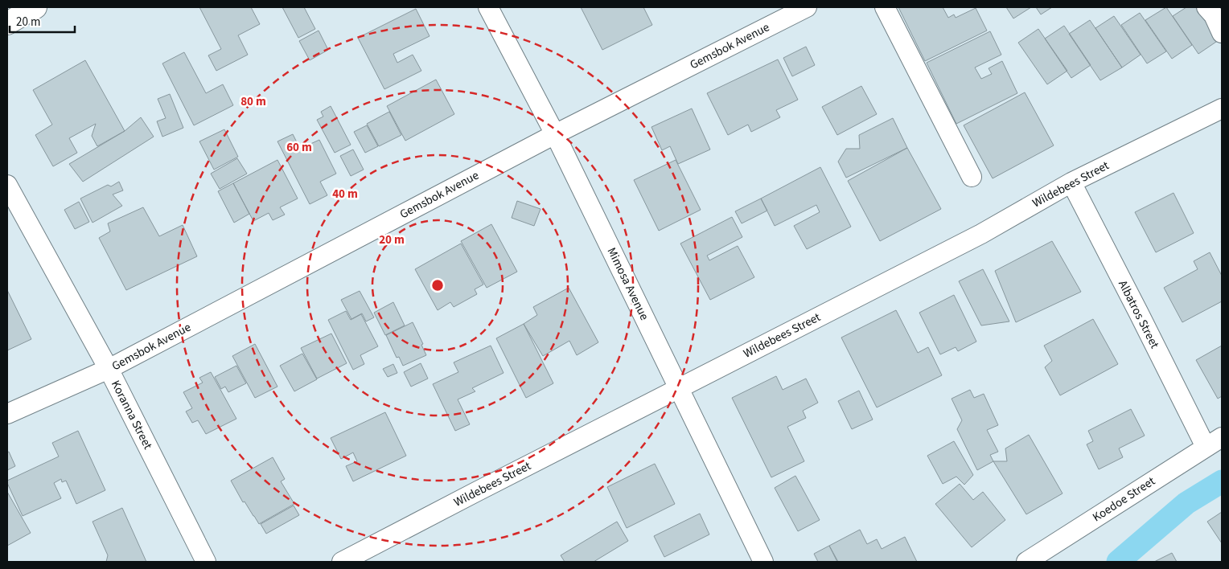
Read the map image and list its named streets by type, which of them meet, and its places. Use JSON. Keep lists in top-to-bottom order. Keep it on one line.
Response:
{"streets":{"street":["Gemsbok Avenue","Wildebees Street","Mimosa Avenue","Albatros Street","Koranna Street","Koedoe Street"]},"crossings":[["Gemsbok Avenue","Mimosa Avenue"],["Gemsbok Avenue","Koranna Street"],["Wildebees Street","Mimosa Avenue"],["Wildebees Street","Albatros Street"],["Albatros Street","Koedoe Street"]],"scale_bar":"20 m","rings":["80 m","60 m","40 m","20 m"]}
